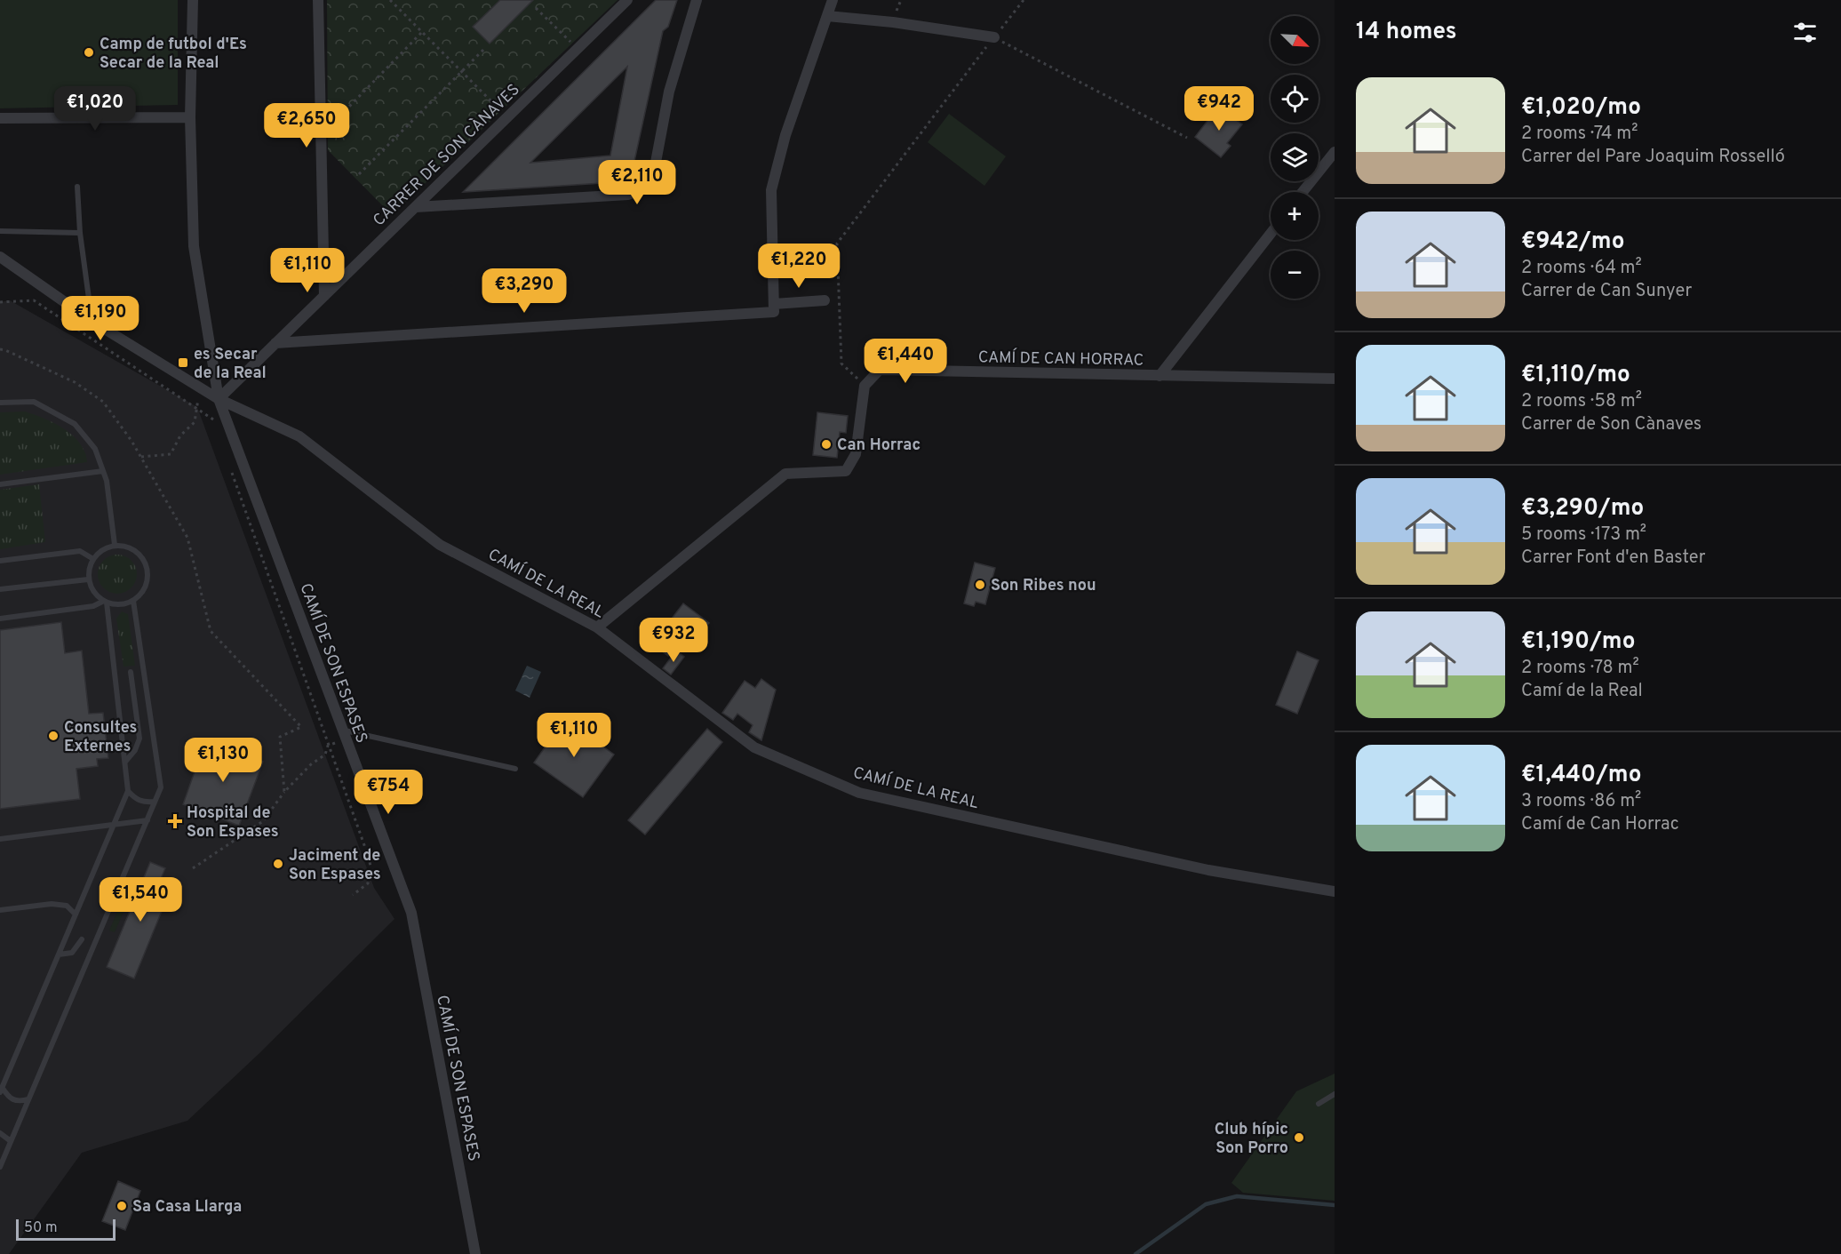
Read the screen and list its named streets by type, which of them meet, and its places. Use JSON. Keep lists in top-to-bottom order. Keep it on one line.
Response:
{"streets":{"street":["CARRER DE SON CÀNAVES","CAMÍ DE CAN HORRAC","CAMÍ DE LA REAL","CAMÍ DE SON ESPASES"]},"crossings":[["CARRER DE SON CÀNAVES","CAMÍ DE LA REAL"],["CARRER DE SON CÀNAVES","CAMÍ DE SON ESPASES"],["CAMÍ DE LA REAL","CAMÍ DE SON ESPASES"]],"places":{"other":["Camp de futbol d'Es Secar de la Real","Can Horrac","Son Ribes nou","Consultes Externes","Jaciment de Son Espases","Club hípic Son Porro","Sa Casa Llarga"],"transit":["es Secar de la Real"],"health":["Hospital de Son Espases"]},"scale_bar":"50 m","north":"bottom right","page":{"heading":"14 homes","map_buttons":["+","−"],"list":[{"name":"€1,020/mo","note":"2 rooms · 74 m² · Carrer del Pare Joaquim Rosselló"},{"name":"€942/mo","note":"2 rooms · 64 m² · Carrer de Can Sunyer"},{"name":"€1,110/mo","note":"2 rooms · 58 m² · Carrer de Son Cànaves"},{"name":"€3,290/mo","note":"5 rooms · 173 m² · Carrer Font d'en Baster"},{"name":"€1,190/mo","note":"2 rooms · 78 m² · Camí de la Real"},{"name":"€1,440/mo","note":"3 rooms · 86 m² · Camí de Can Horrac"}],"price":["€1,020","€942","€2,650","€2,110","€1,220","€1,110","€3,290","€1,190","€1,440","€932","€1,110","€1,130","€754","€1,540"],"scale":"50 m"}}
